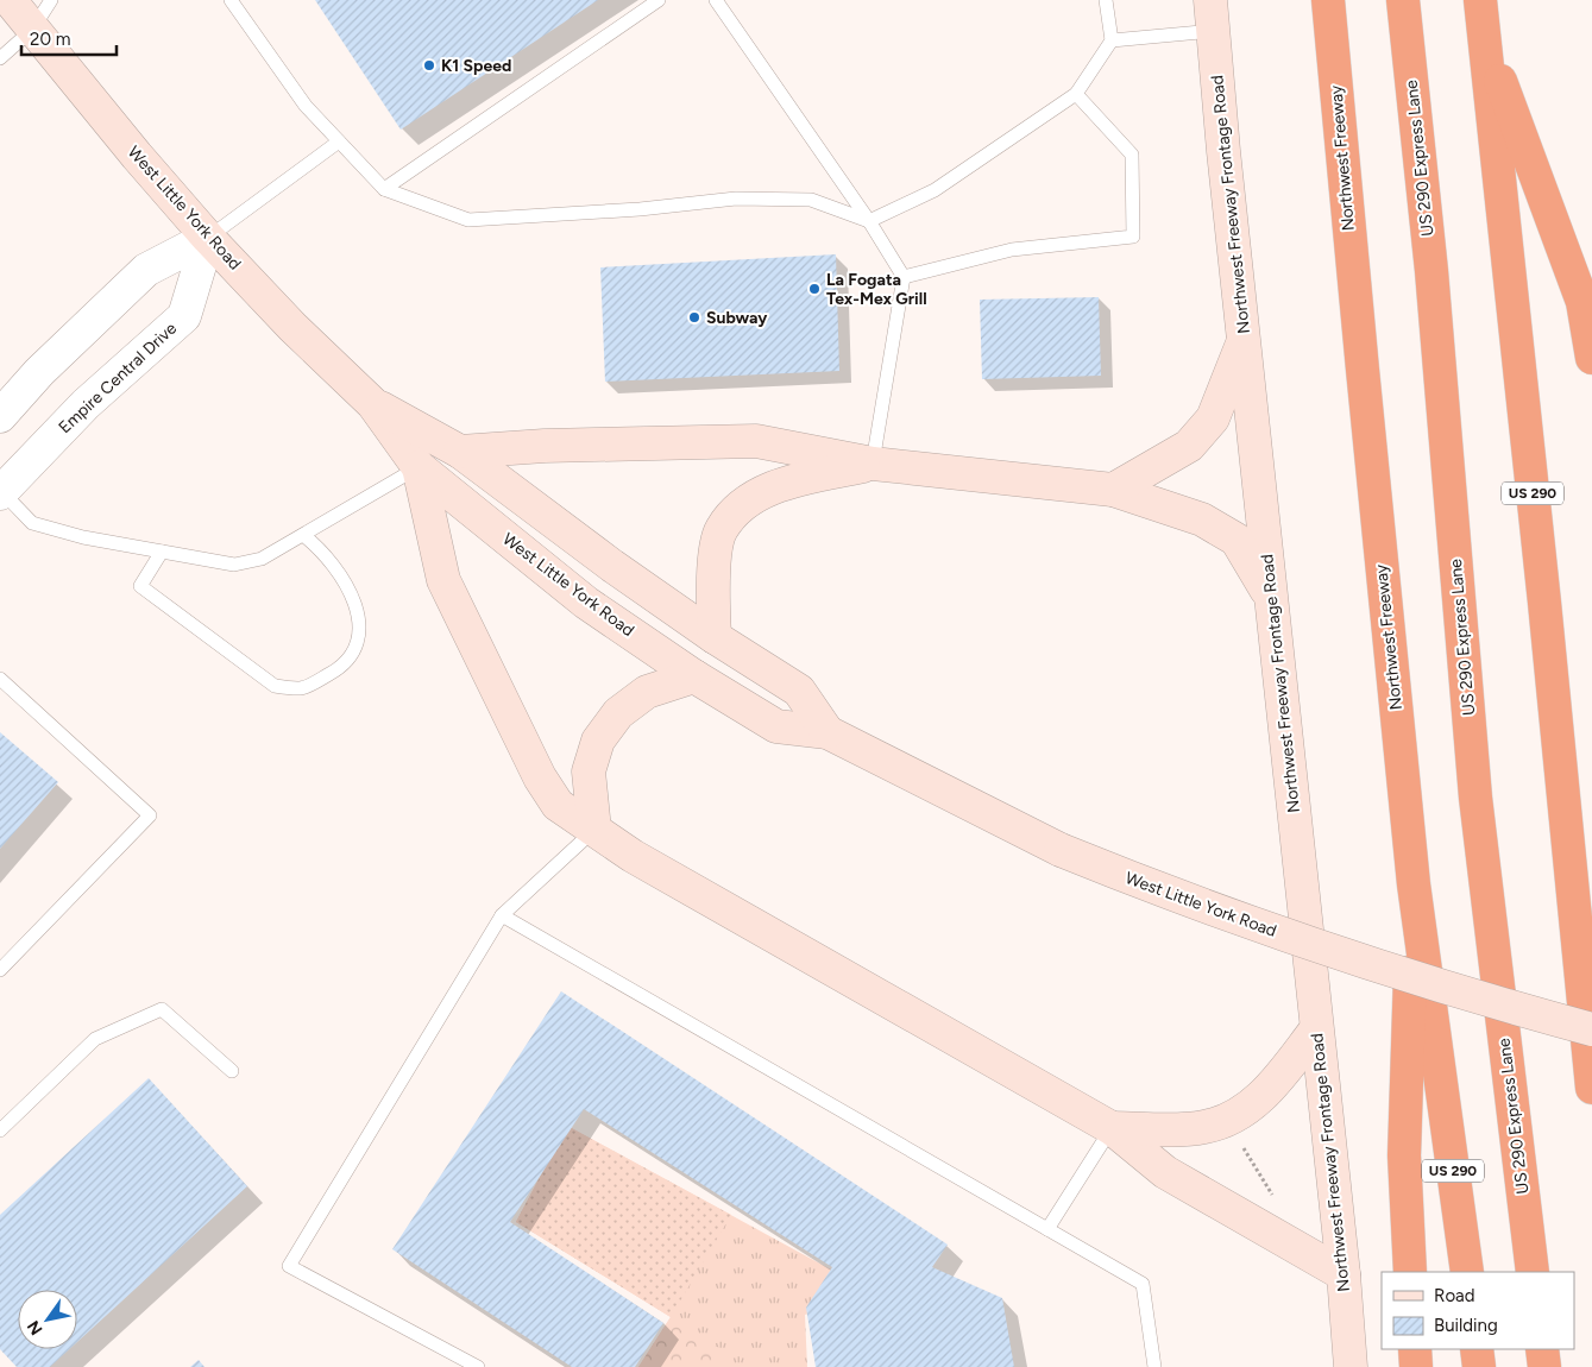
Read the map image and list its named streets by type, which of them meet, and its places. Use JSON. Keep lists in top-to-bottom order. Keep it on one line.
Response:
{"streets":{"highway":["Northwest Freeway","US 290 Express Lane","US 290"],"main road":["Northwest Freeway Frontage Road","West Little York Road"],"street":["Empire Central Drive"]},"crossings":[["West Little York Road","Empire Central Drive"]],"places":["K1 Speed","La Fogata Tex-Mex Grill","Subway"],"legend":["Road","Building"],"scale_bar":"20 m","north":"bottom left"}
